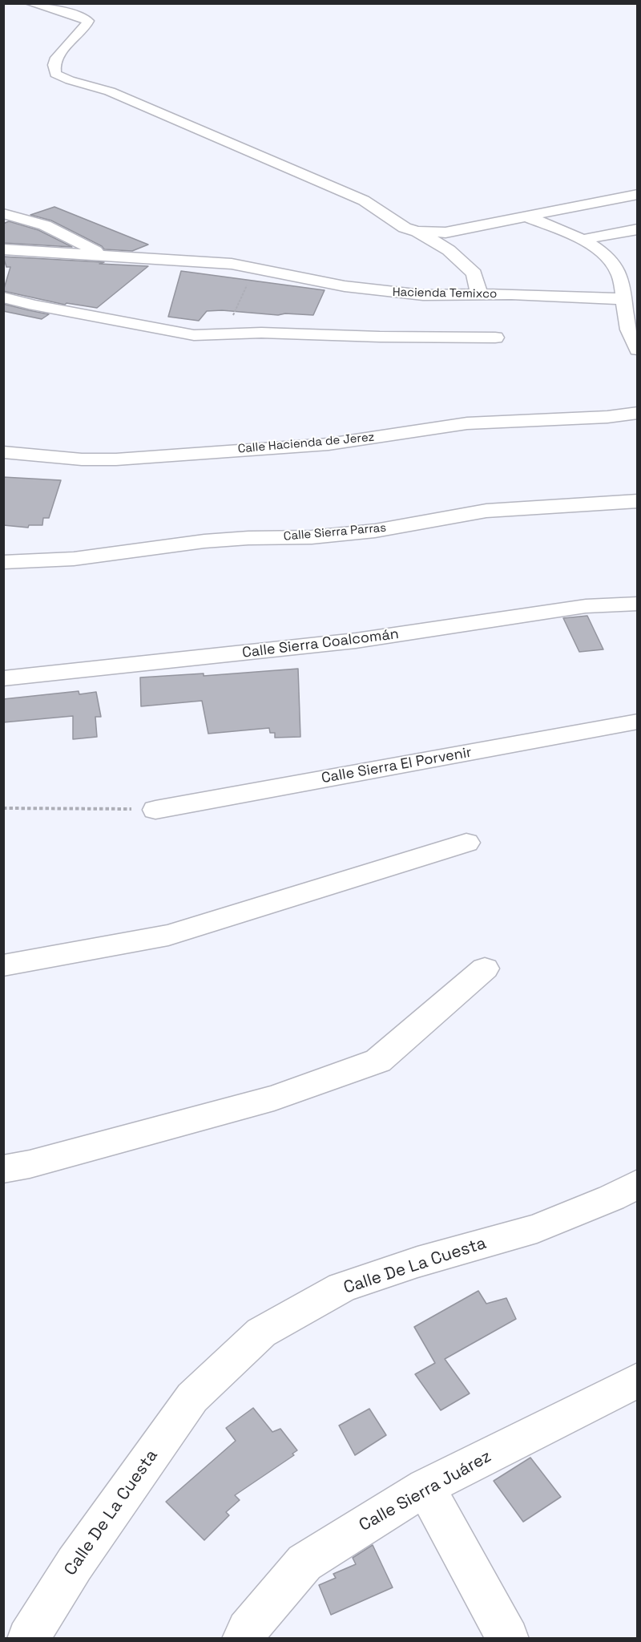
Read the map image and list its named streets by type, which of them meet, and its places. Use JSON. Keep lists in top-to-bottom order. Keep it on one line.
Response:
{"streets":{"street":["Hacienda Temixco","Calle Hacienda de Jerez","Calle Sierra Parras","Calle Sierra Coalcomán","Calle Sierra El Porvenir","Calle De La Cuesta","Calle Sierra Juárez"]}}
